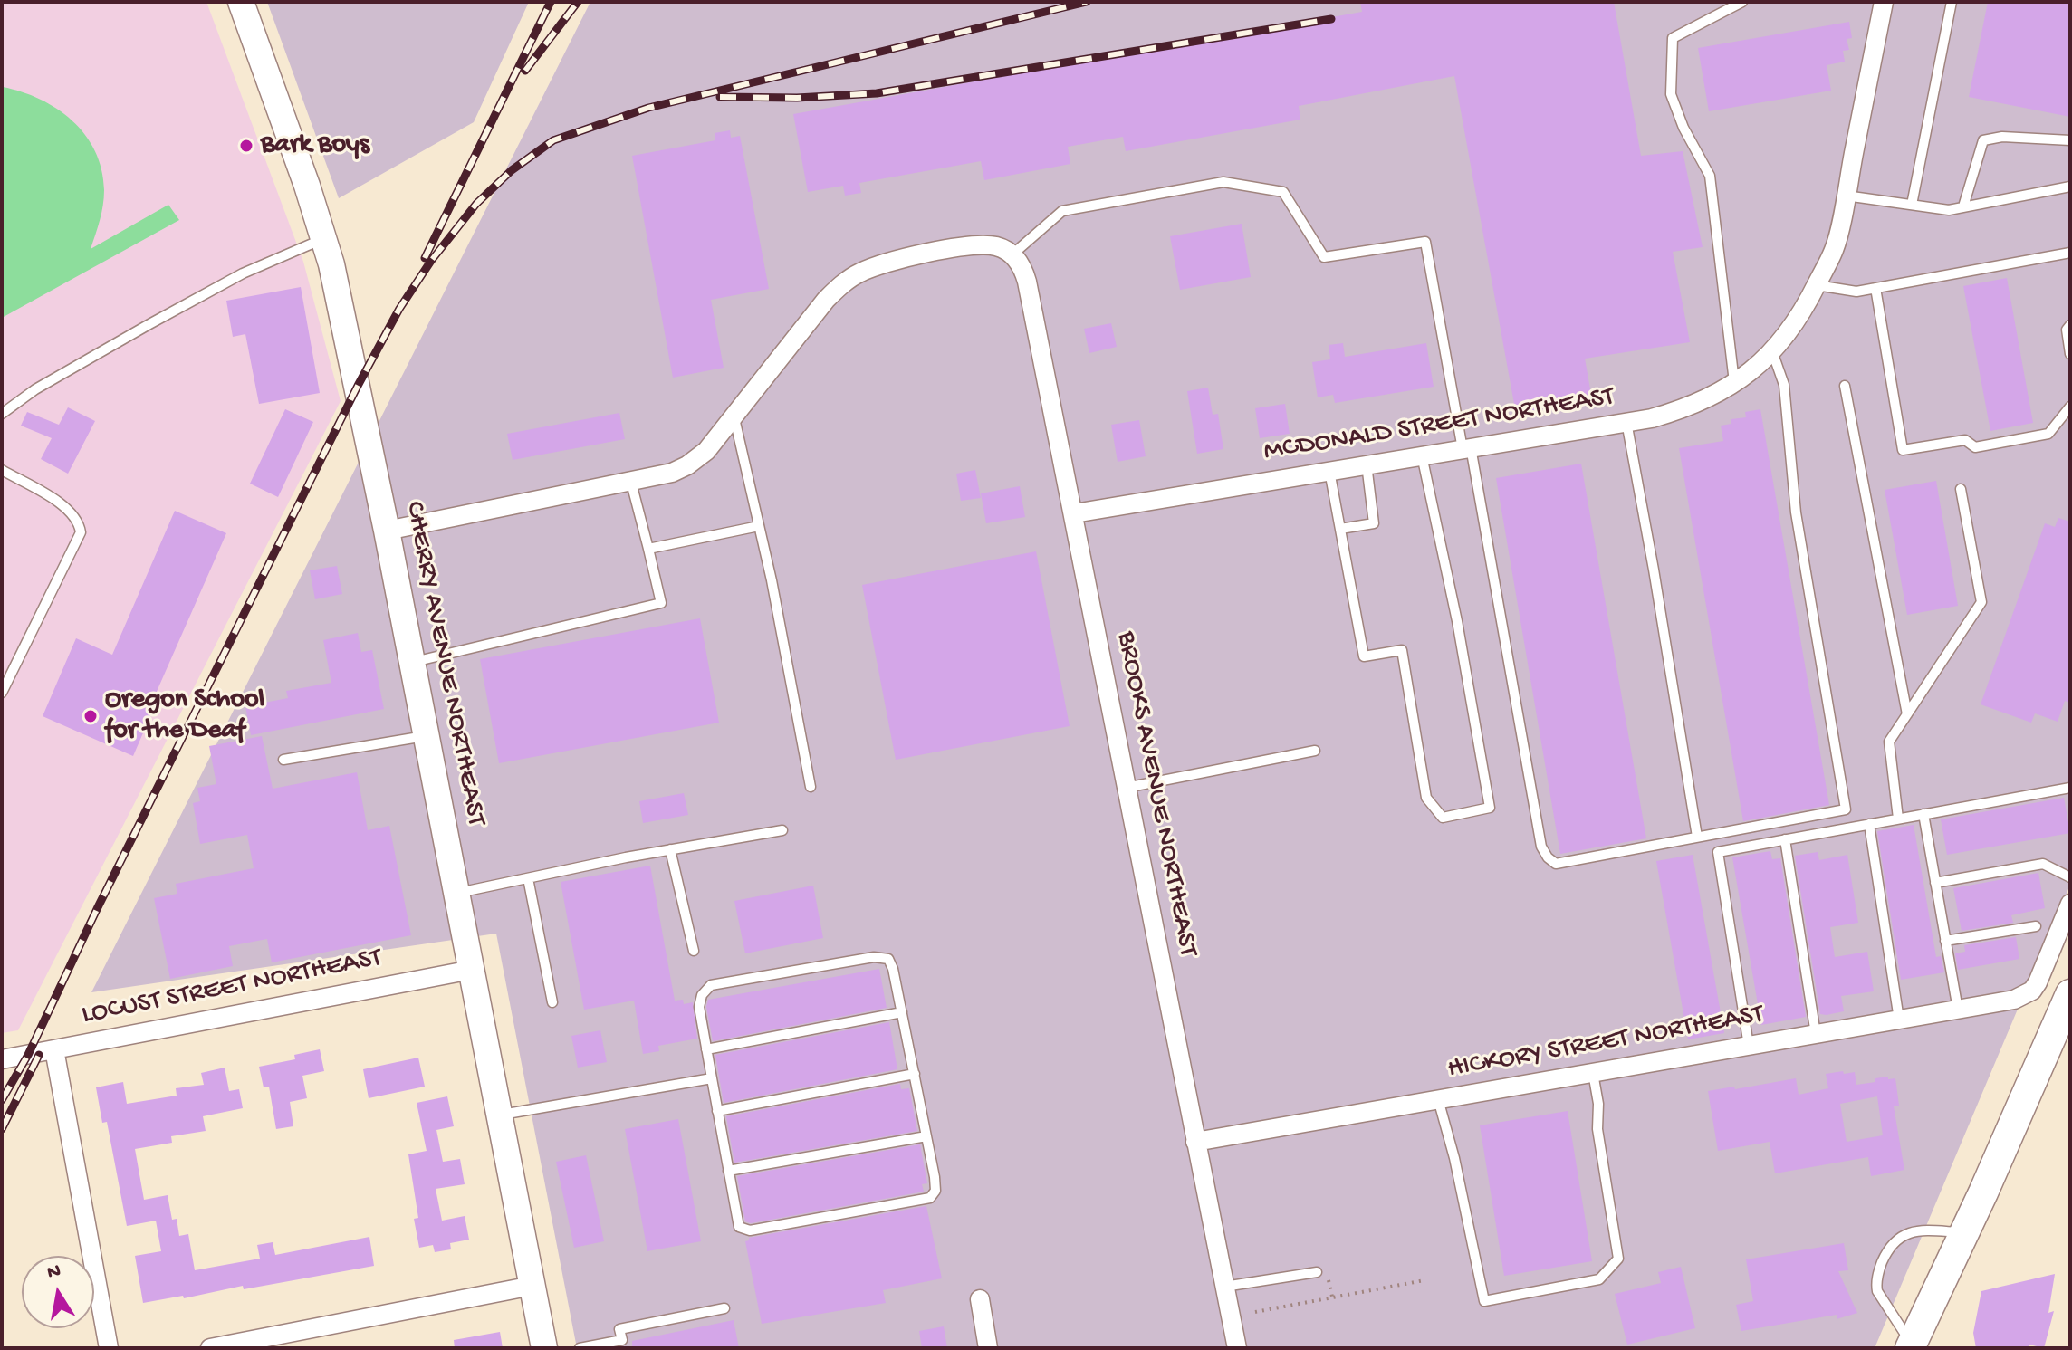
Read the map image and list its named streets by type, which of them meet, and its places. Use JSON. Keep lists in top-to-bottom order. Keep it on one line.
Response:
{"streets":{"main road":["CHERRY AVENUE NORTHEAST"],"street":["MCDONALD STREET NORTHEAST","BROOKS AVENUE NORTHEAST","LOCUST STREET NORTHEAST","HICKORY STREET NORTHEAST"]},"crossings":[["MCDONALD STREET NORTHEAST","BROOKS AVENUE NORTHEAST"],["CHERRY AVENUE NORTHEAST","LOCUST STREET NORTHEAST"],["BROOKS AVENUE NORTHEAST","HICKORY STREET NORTHEAST"]],"places":["Bark Boys","Oregon School for the Deaf"],"north":"top"}
